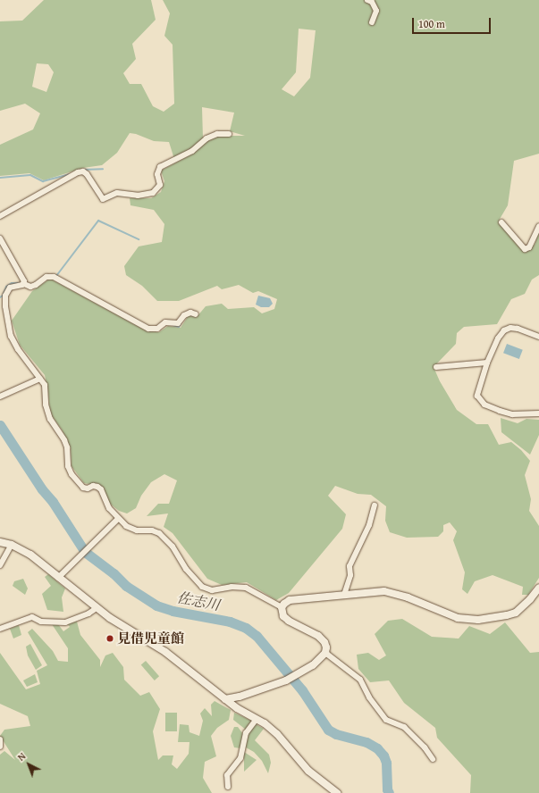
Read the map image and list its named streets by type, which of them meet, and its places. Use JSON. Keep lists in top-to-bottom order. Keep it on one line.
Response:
{"water":["佐志川"],"places":["見借児童館"],"scale_bar":"100 m","north":"top left"}
